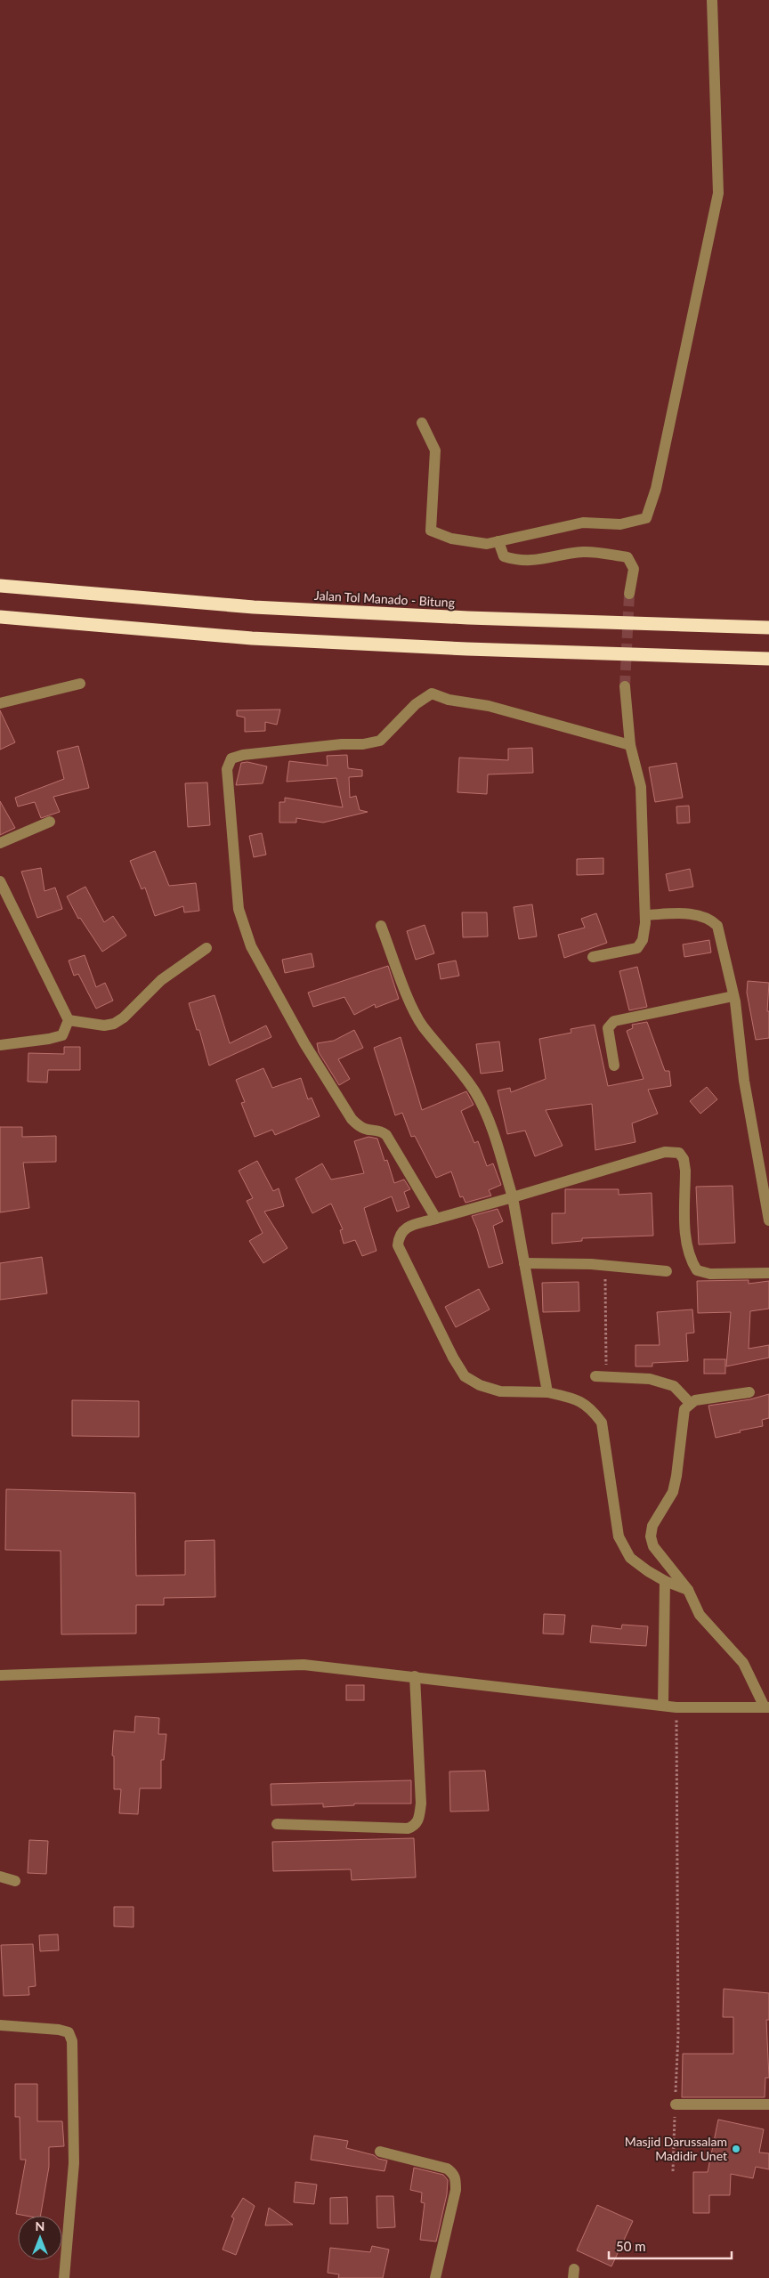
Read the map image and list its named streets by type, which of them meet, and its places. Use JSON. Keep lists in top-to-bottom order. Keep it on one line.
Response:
{"streets":{"highway":["Jalan Tol Manado - Bitung"]},"places":["Masjid Darussalam Madidir Unet"],"scale_bar":"50 m","north":"top"}
